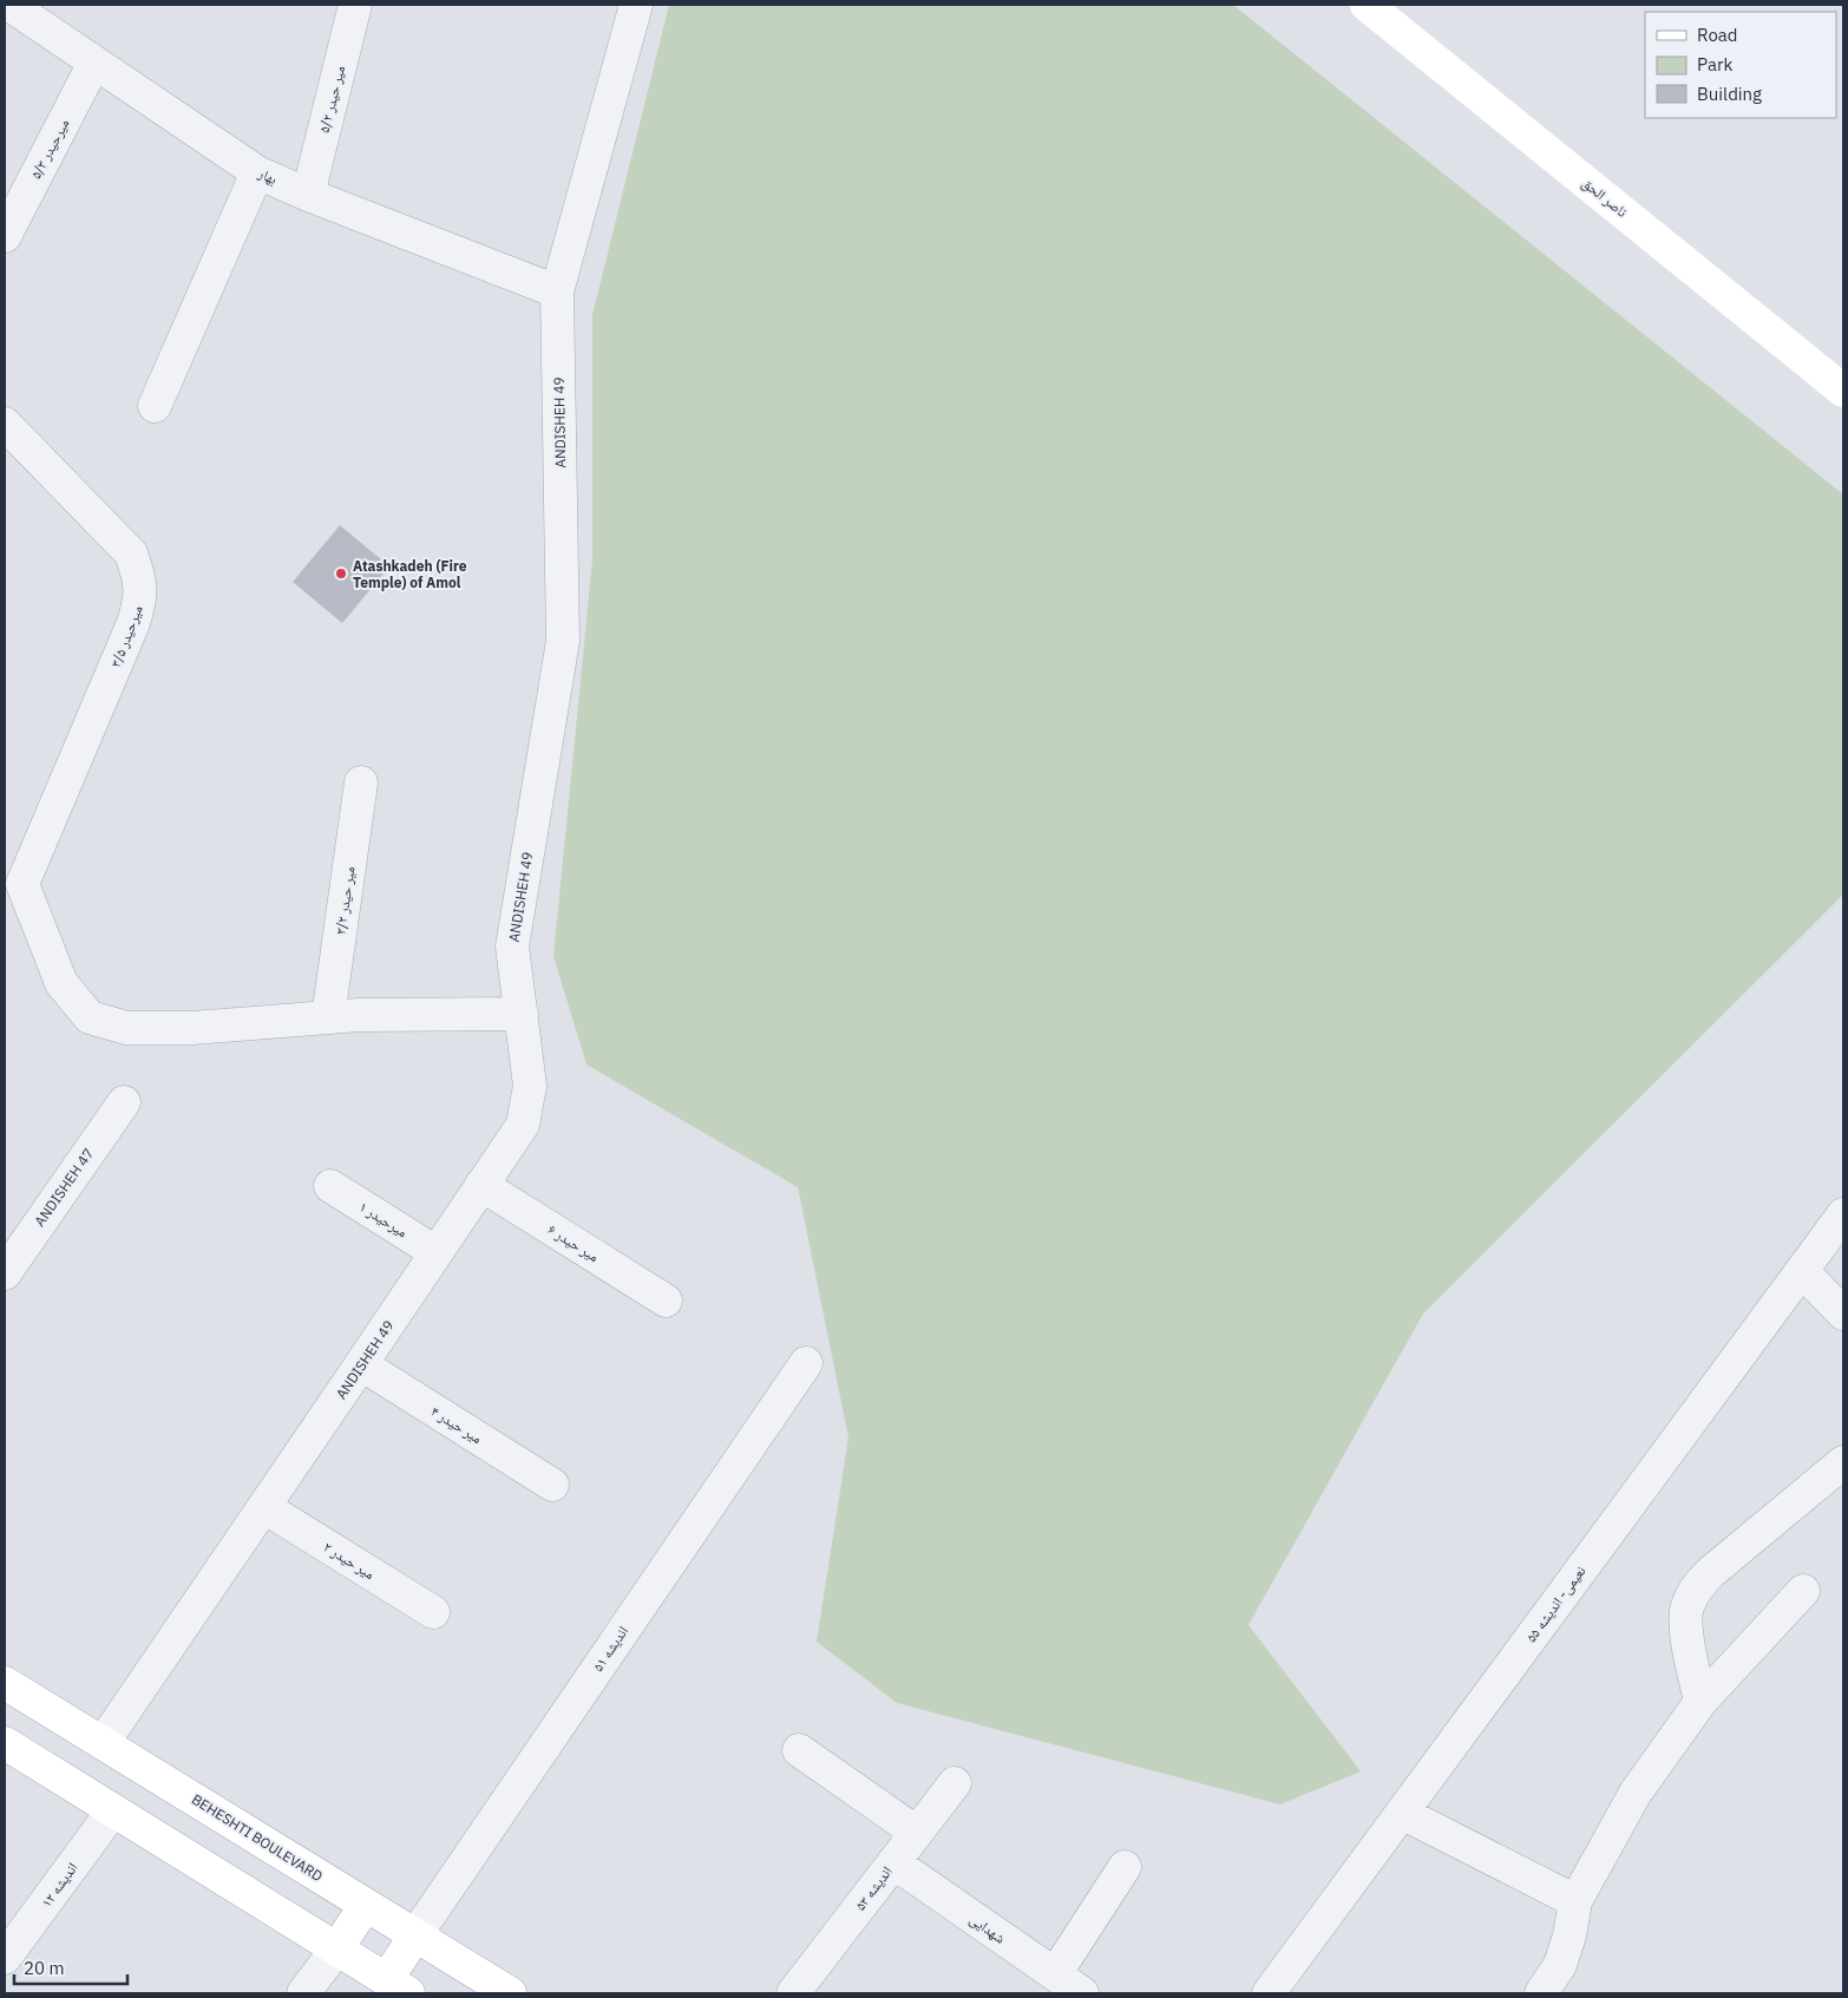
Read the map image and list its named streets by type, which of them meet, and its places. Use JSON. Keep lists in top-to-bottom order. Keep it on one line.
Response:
{"streets":{"main road":["ناصر الحق","BEHESHTI BOULEVARD"],"street":["میر حیدر ۵/۲","میرحیدر ۵/۳","بهار","ANDISHEH 49","میرحیدر ۳/۵","میر حیدر ۳/۲","ANDISHEH 47","میرحیدر ۱","میر حیدر ۶","میر حیدر ۴","میر حیدر ۲","نعیمی- اندیشه ۵۵","اندیشه ۵۱","اندیشه ۱۲","اندیشه ۵۳","شهدایی"]},"crossings":[["میر حیدر ۵/۲","بهار"],["میرحیدر ۵/۳","بهار"],["بهار","ANDISHEH 49"],["ANDISHEH 49","میرحیدر ۱"],["ANDISHEH 49","میر حیدر ۶"],["ANDISHEH 49","میر حیدر ۴"],["ANDISHEH 49","میر حیدر ۲"],["ANDISHEH 49","BEHESHTI BOULEVARD"],["میرحیدر ۳/۵","میر حیدر ۳/۲"],["اندیشه ۵۱","BEHESHTI BOULEVARD"],["اندیشه ۵۳","شهدایی"]],"places":["Atashkadeh (Fire Temple) of Amol"],"legend":["Road","Park","Building"],"scale_bar":"20 m"}
